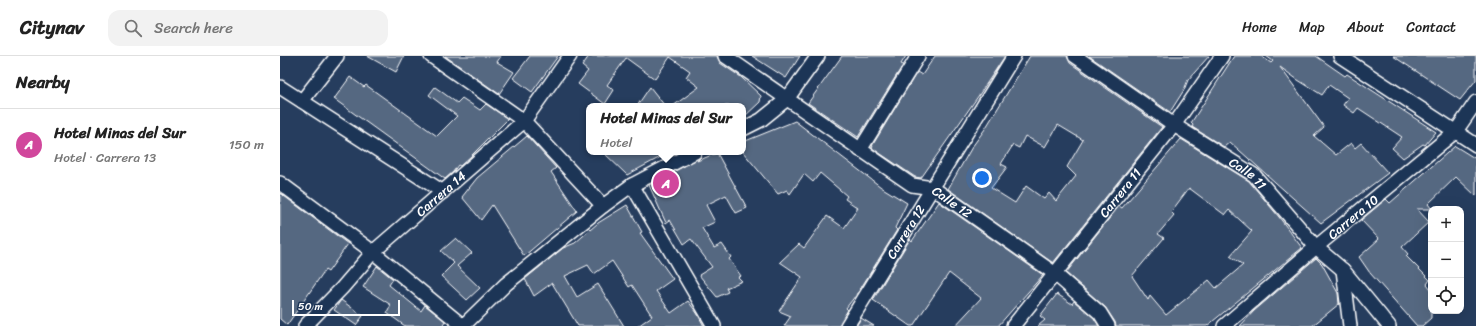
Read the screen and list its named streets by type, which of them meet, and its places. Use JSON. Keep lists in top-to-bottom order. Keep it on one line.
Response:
{"streets":{"street":["Calle 11","Carrera 11","Carrera 14","Calle 12","Carrera 10","Carrera 12"]},"crossings":[["Calle 11","Carrera 11"],["Calle 11","Carrera 10"],["Carrera 11","Calle 12"],["Calle 12","Carrera 12"]],"scale_bar":"50 m","page":{"header":"Citynav","search":"Search here","nav":["Home","Map","About","Contact"],"heading":"Nearby","popup":["Hotel Minas del Sur","Hotel"],"list":[{"mark":"A","name":"Hotel Minas del Sur","note":"Hotel · Carrera 13","value":"150 m"}],"pins":"A","map_buttons":["+","−"],"scale":"50 m"}}
